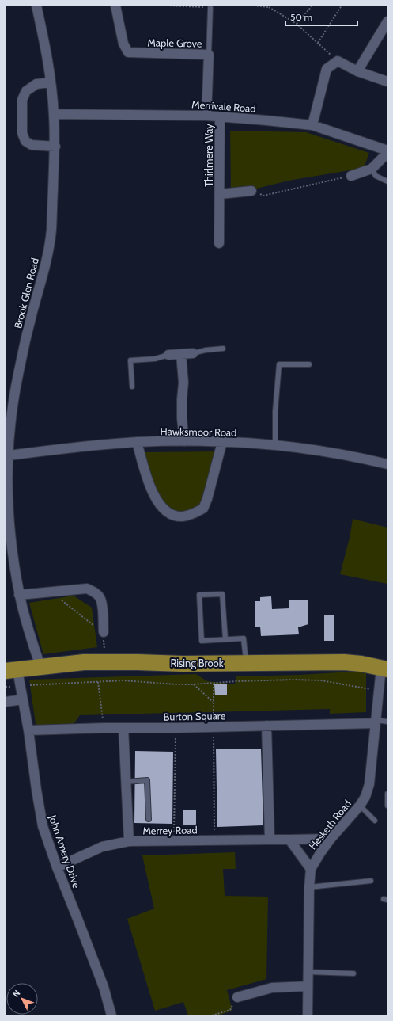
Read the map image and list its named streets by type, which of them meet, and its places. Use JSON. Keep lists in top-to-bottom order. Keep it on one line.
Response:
{"streets":{"highway":["Rising Brook"],"street":["Maple Grove","Merrivale Road","Thirlmere Way","Brook Glen Road","Hawksmoor Road","Burton Square","Hesketh Road","Merrey Road","John Amery Drive"]},"crossings":[["Maple Grove","Merrivale Road"],["Merrivale Road","Thirlmere Way"],["Merrivale Road","Brook Glen Road"],["Brook Glen Road","Hawksmoor Road"],["Brook Glen Road","Rising Brook"],["Rising Brook","Hesketh Road"],["Rising Brook","John Amery Drive"],["Burton Square","Hesketh Road"],["Burton Square","John Amery Drive"],["Hesketh Road","Merrey Road"],["Merrey Road","John Amery Drive"]],"scale_bar":"50 m","north":"top left"}
